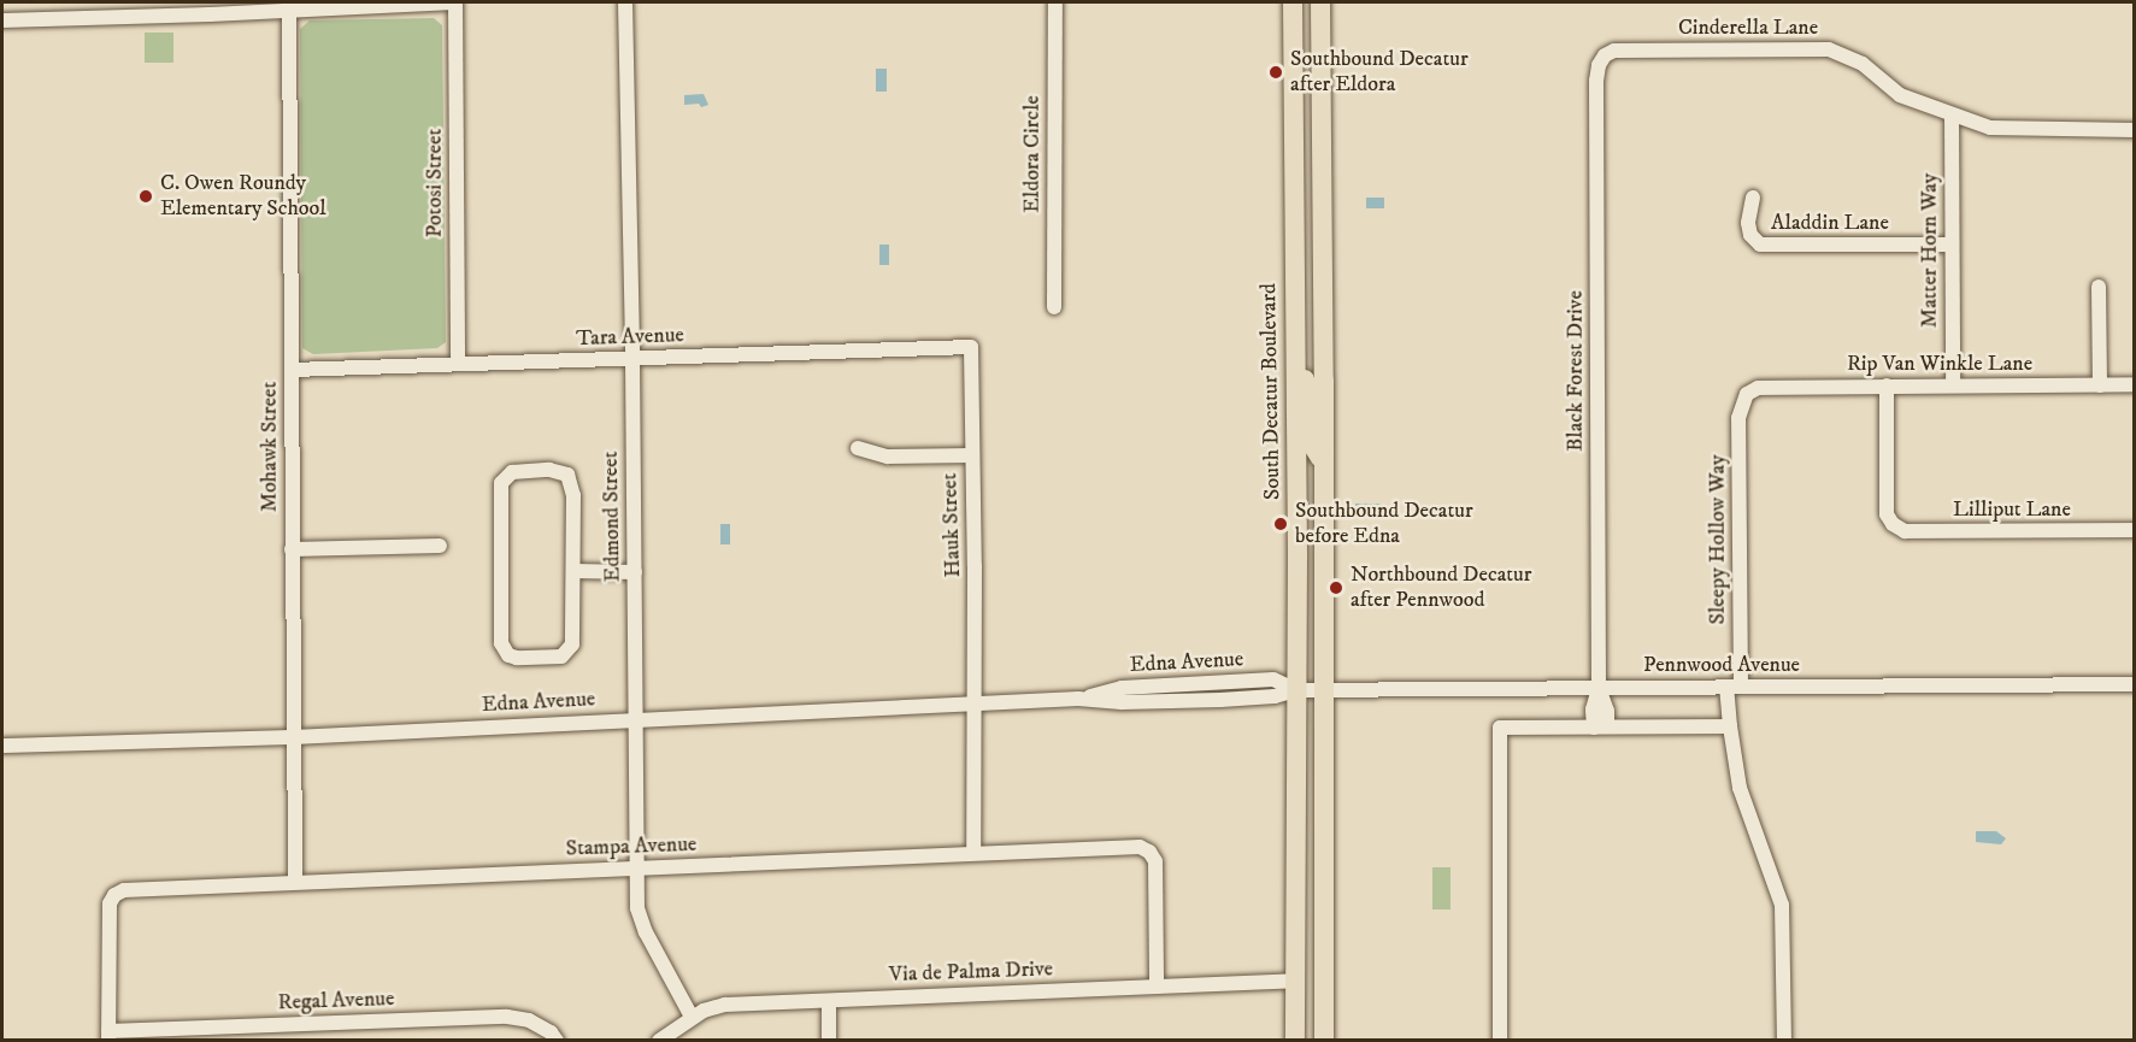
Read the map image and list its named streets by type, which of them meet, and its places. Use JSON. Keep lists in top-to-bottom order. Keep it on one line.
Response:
{"streets":{"main road":["South Decatur Boulevard"],"street":["Cinderella Lane","Eldora Circle","Potosi Street","Aladdin Lane","Matter Horn Way","Tara Avenue","Rip Van Winkle Lane","Black Forest Drive","Mohawk Street","Lilliput Lane","Edmond Street","Hauk Street","Sleepy Hollow Way","Edna Avenue","Pennwood Avenue","Stampa Avenue","Via de Palma Drive","Regal Avenue"]},"crossings":[["Cinderella Lane","Matter Horn Way"],["Cinderella Lane","Black Forest Drive"],["Potosi Street","Tara Avenue"],["Aladdin Lane","Matter Horn Way"],["Matter Horn Way","Rip Van Winkle Lane"],["Tara Avenue","Mohawk Street"],["Tara Avenue","Edmond Street"],["Tara Avenue","Hauk Street"],["Rip Van Winkle Lane","Lilliput Lane"],["Rip Van Winkle Lane","Sleepy Hollow Way"],["Black Forest Drive","Pennwood Avenue"],["South Decatur Boulevard","Edna Avenue"],["South Decatur Boulevard","Pennwood Avenue"],["South Decatur Boulevard","Via de Palma Drive"],["Mohawk Street","Edna Avenue"],["Mohawk Street","Stampa Avenue"],["Edmond Street","Edna Avenue"],["Edmond Street","Stampa Avenue"],["Edmond Street","Via de Palma Drive"],["Hauk Street","Edna Avenue"],["Hauk Street","Stampa Avenue"],["Sleepy Hollow Way","Pennwood Avenue"],["Edna Avenue","Pennwood Avenue"],["Stampa Avenue","Via de Palma Drive"],["Stampa Avenue","Regal Avenue"]],"places":["Southbound Decatur after Eldora","C. Owen Roundy Elementary School","Southbound Decatur before Edna","Northbound Decatur after Pennwood"]}
